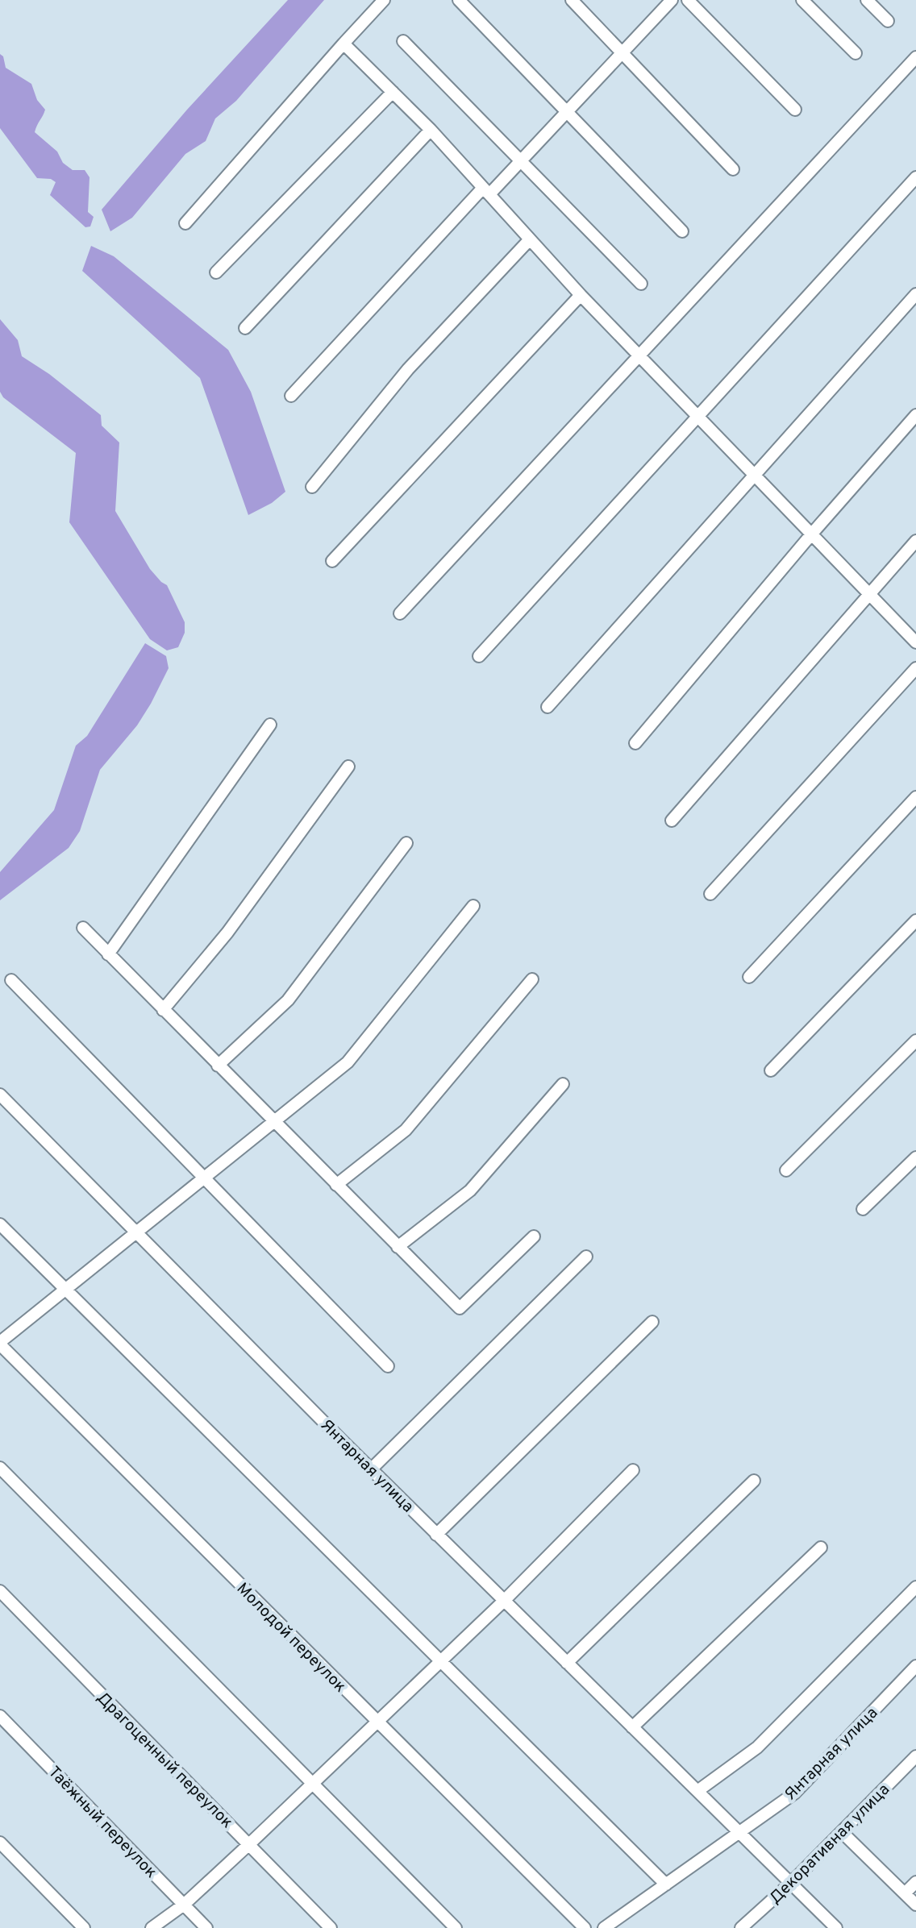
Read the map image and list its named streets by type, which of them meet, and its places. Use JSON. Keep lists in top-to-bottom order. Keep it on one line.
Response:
{"streets":{"street":["Янтарная улица","Молодой переулок","Драгоценный переулок","Таёжный переулок","Декоративная улица"]},"crossings":[["Янтарная улица","Декоративная улица"]]}
